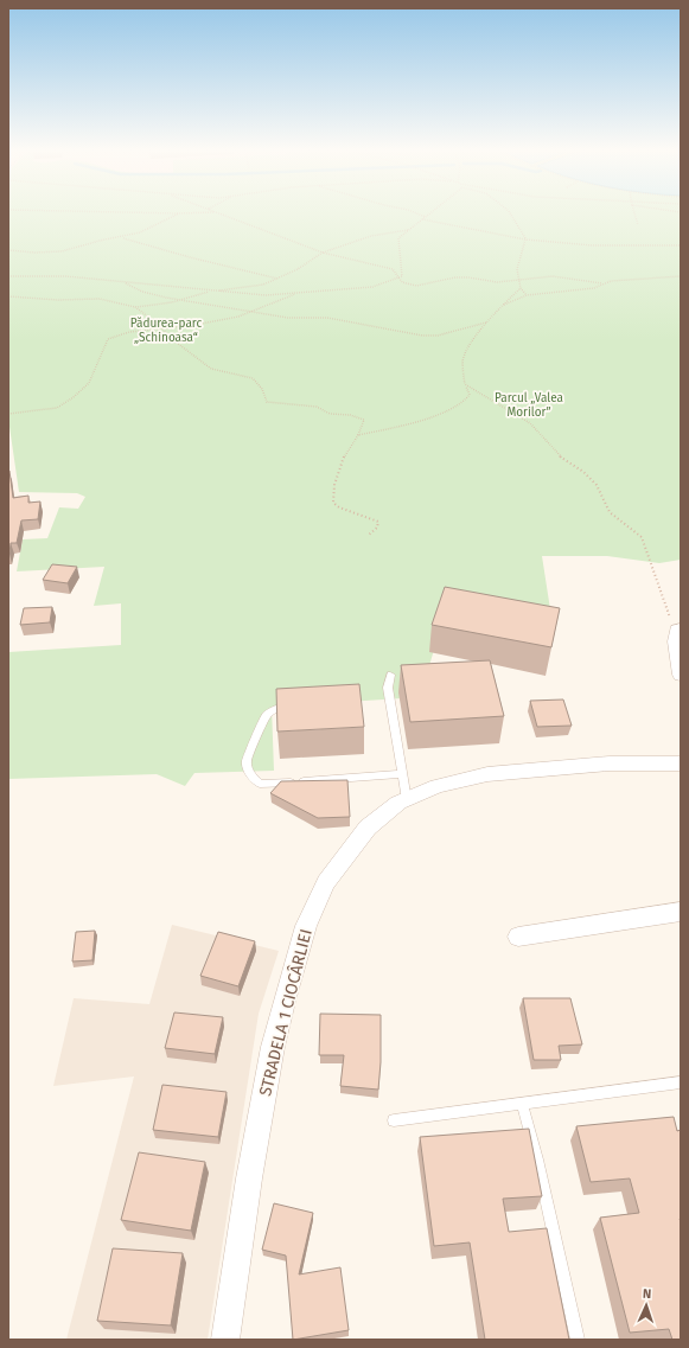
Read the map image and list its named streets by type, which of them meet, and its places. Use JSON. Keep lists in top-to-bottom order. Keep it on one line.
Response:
{"streets":{"street":["STRADELA 1 CIOCÂRLIEI"]},"parks":["Pădurea-parc „Schinoasa“","Parcul „Valea Morilor”"],"north":"top"}
